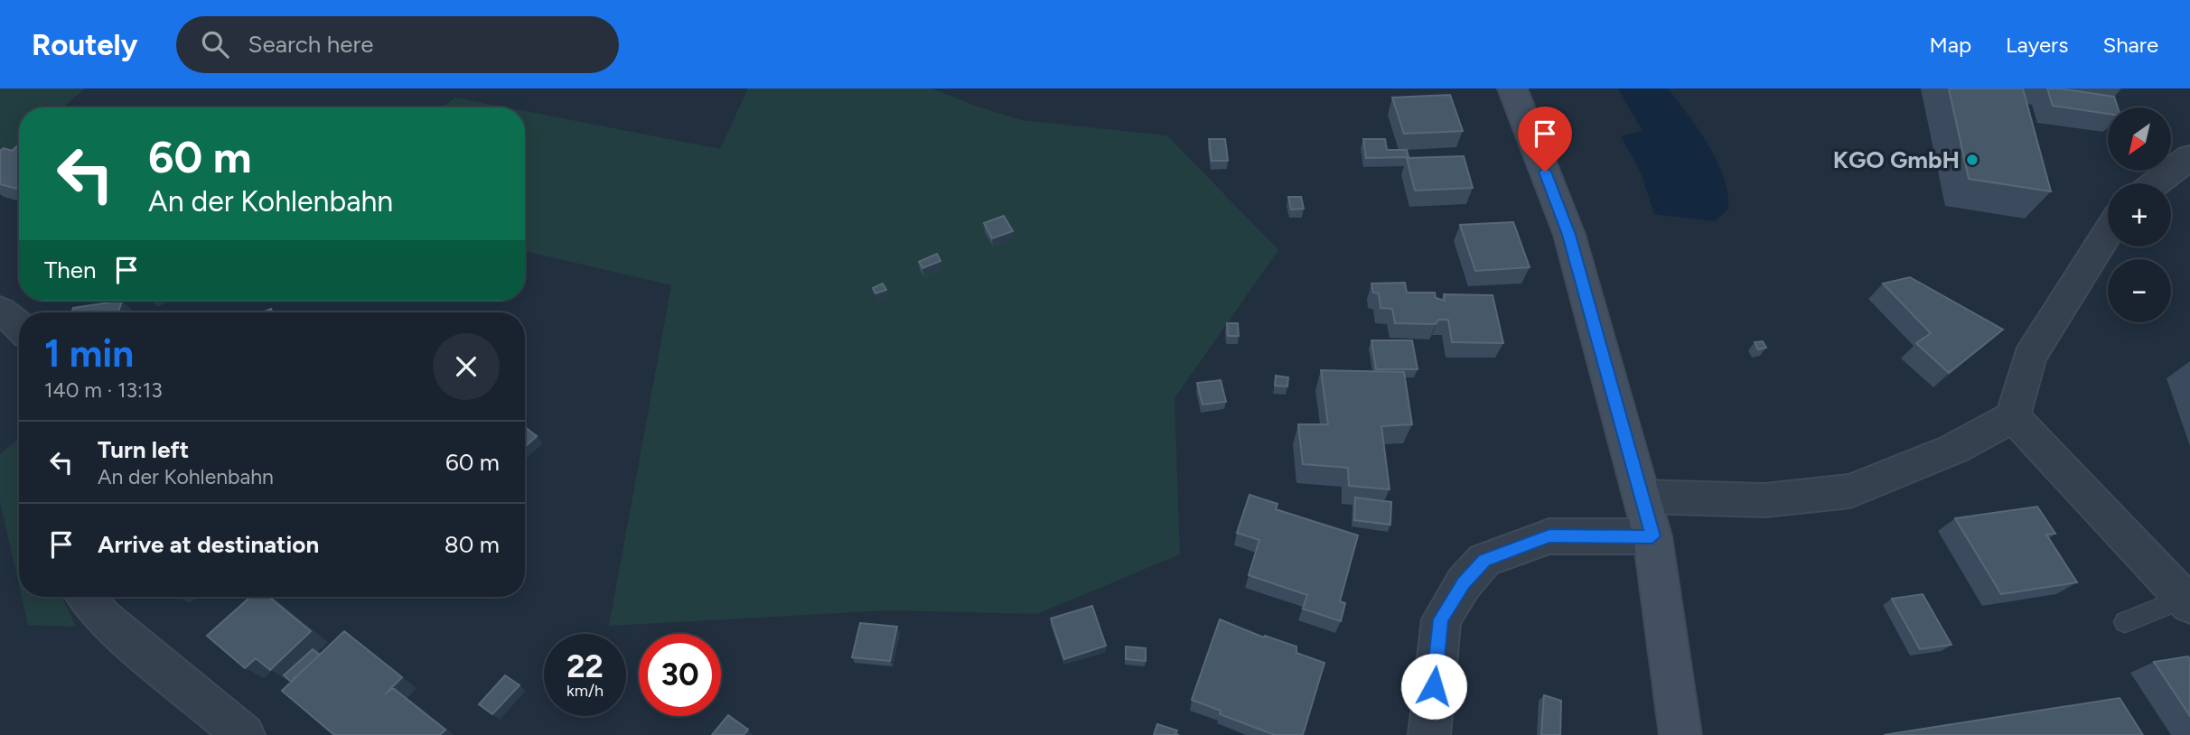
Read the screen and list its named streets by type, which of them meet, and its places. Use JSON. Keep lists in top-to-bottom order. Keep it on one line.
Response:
{"places":["KGO GmbH"],"north":"bottom left","page":{"header":"Routely","search":"Search here","nav":["Map","Layers","Share"],"map_buttons":["+","−"],"turn":["60 m","An der Kohlenbahn"],"then":"Then","heading":["1 min","140 m · 13:13"],"list":[{"name":"Turn left","note":"An der Kohlenbahn","value":"60 m"},{"name":"Arrive at destination","value":"80 m"}],"speed":"22 km/h","limit":"30"}}
